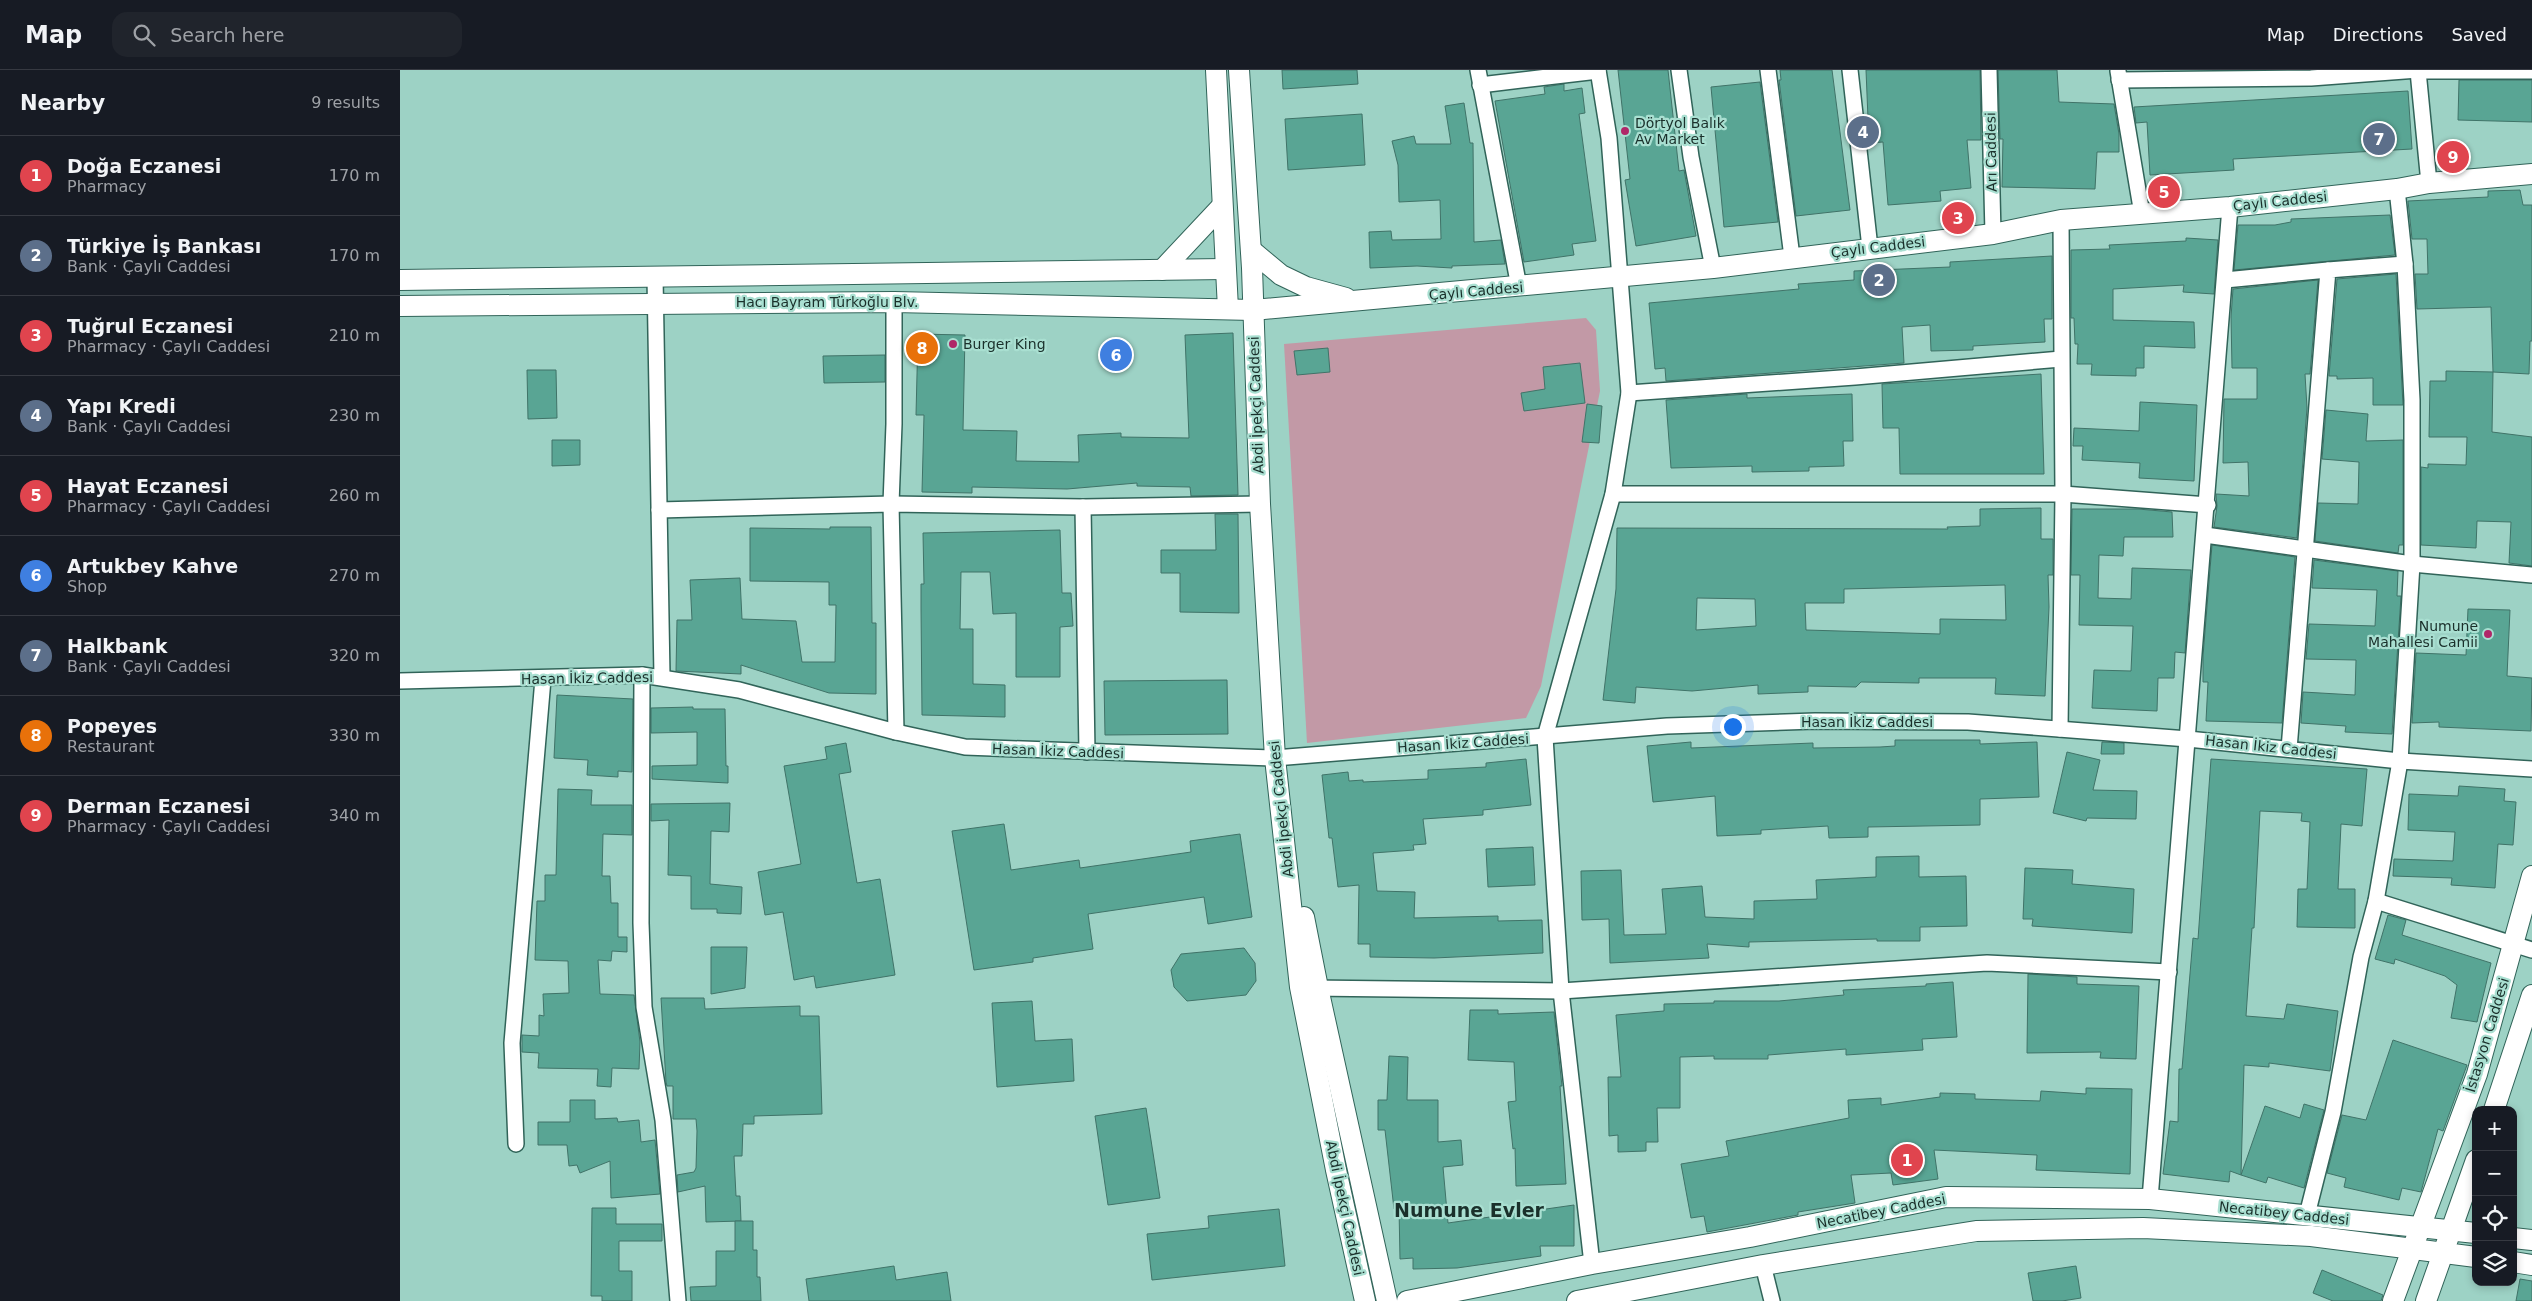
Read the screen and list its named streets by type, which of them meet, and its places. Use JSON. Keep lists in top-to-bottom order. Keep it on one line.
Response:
{"streets":{"street":["Arı Caddesi","Çaylı Caddesi","Hacı Bayram Türkoğlu Blv.","Abdi İpekçi Caddesi","Hasan İkiz Caddesi","İstasyon Caddesi","Necatibey Caddesi"]},"crossings":[["Arı Caddesi","Çaylı Caddesi"],["Çaylı Caddesi","Hacı Bayram Türkoğlu Blv."],["Çaylı Caddesi","Abdi İpekçi Caddesi"],["Hacı Bayram Türkoğlu Blv.","Abdi İpekçi Caddesi"],["Abdi İpekçi Caddesi","Hasan İkiz Caddesi"],["İstasyon Caddesi","Necatibey Caddesi"]],"districts":["Numune Evler"],"places":["Dörtyol Balık Av Market","Burger King","Numune Mahallesi Camii"],"page":{"header":"Map","search":"Search here","nav":["Map","Directions","Saved"],"heading":["Nearby","9 results"],"pins":["4","7","9","5","3","2","8","6","1"],"list":[{"mark":"1","name":"Doğa Eczanesi","note":"Pharmacy","value":"170 m"},{"mark":"2","name":"Türkiye İş Bankası","note":"Bank · Çaylı Caddesi","value":"170 m"},{"mark":"3","name":"Tuğrul Eczanesi","note":"Pharmacy · Çaylı Caddesi","value":"210 m"},{"mark":"4","name":"Yapı Kredi","note":"Bank · Çaylı Caddesi","value":"230 m"},{"mark":"5","name":"Hayat Eczanesi","note":"Pharmacy · Çaylı Caddesi","value":"260 m"},{"mark":"6","name":"Artukbey Kahve","note":"Shop","value":"270 m"},{"mark":"7","name":"Halkbank","note":"Bank · Çaylı Caddesi","value":"320 m"},{"mark":"8","name":"Popeyes","note":"Restaurant","value":"330 m"},{"mark":"9","name":"Derman Eczanesi","note":"Pharmacy · Çaylı Caddesi","value":"340 m"}],"map_buttons":["+","−"]}}
